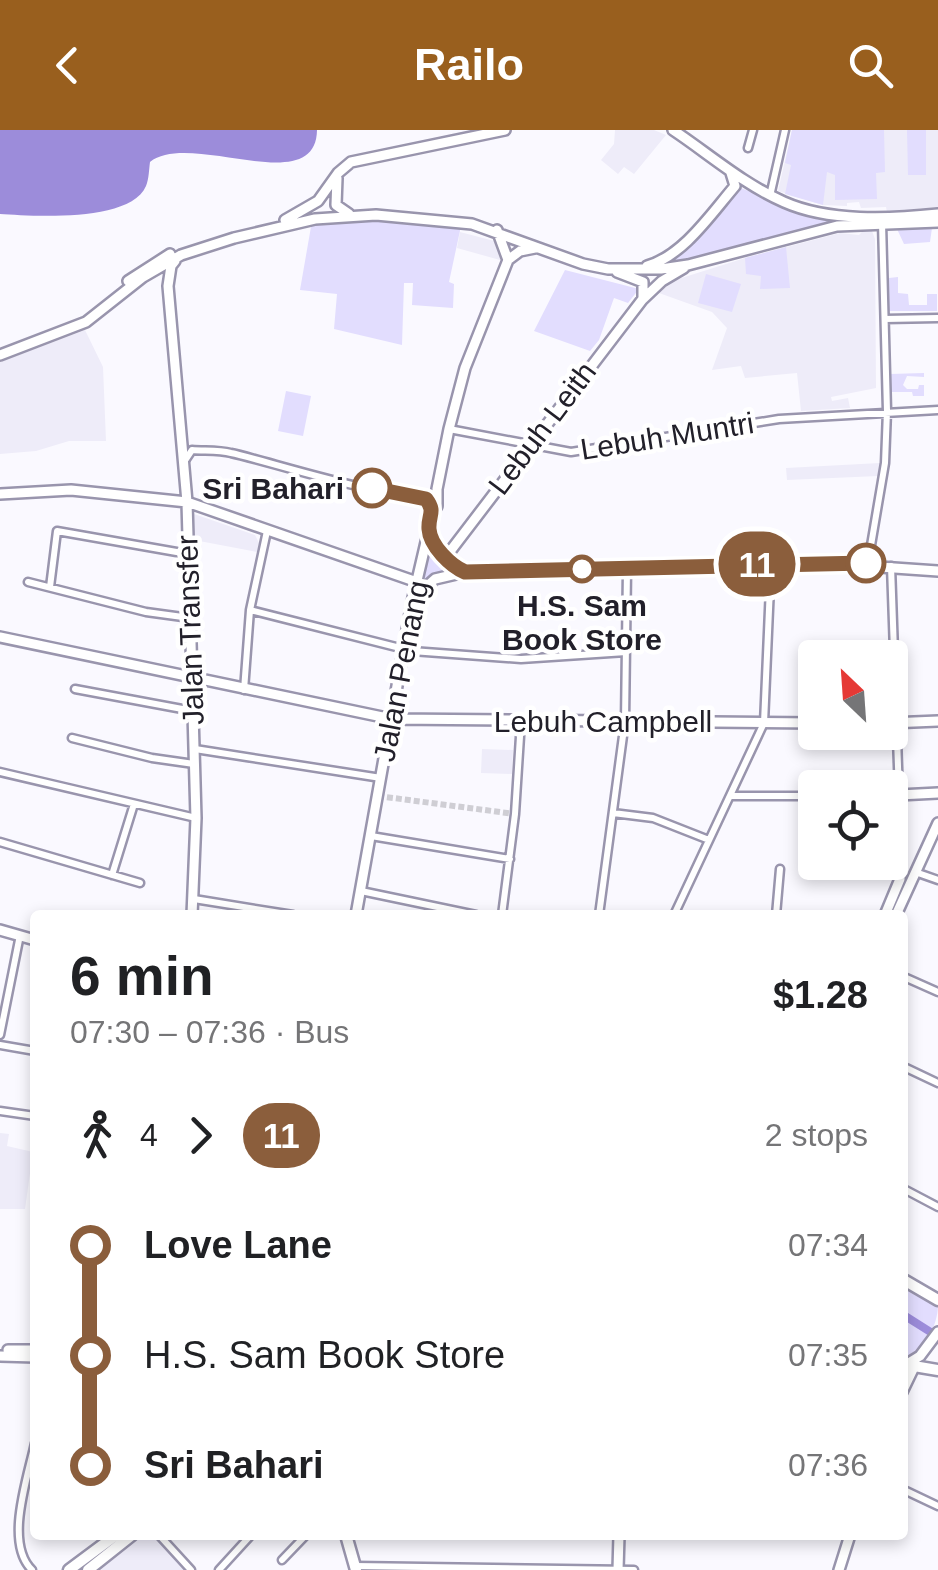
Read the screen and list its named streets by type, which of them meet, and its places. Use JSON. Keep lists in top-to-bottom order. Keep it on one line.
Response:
{"streets":{"main road":["Lebuh Leith","Jalan Transfer","Jalan Penang","Lebuh Campbell"],"street":["Lebuh Muntri"]},"crossings":[["Lebuh Leith","Lebuh Muntri"],["Lebuh Muntri","Jalan Penang"],["Jalan Transfer","Lebuh Campbell"],["Jalan Penang","Lebuh Campbell"]],"places":["Sri Bahari","H.S. Sam Book Store"],"lines":["bus line 11"],"north":"top left","page":{"header":"Railo","on_map":"11","heading":["6 min","07:30 – 07:36 · Bus","$1.28"],"legs":["4","11","2 stops"],"list":[{"name":"Love Lane","value":"07:34"},{"name":"H.S. Sam Book Store","value":"07:35"},{"name":"Sri Bahari","value":"07:36"}]}}
